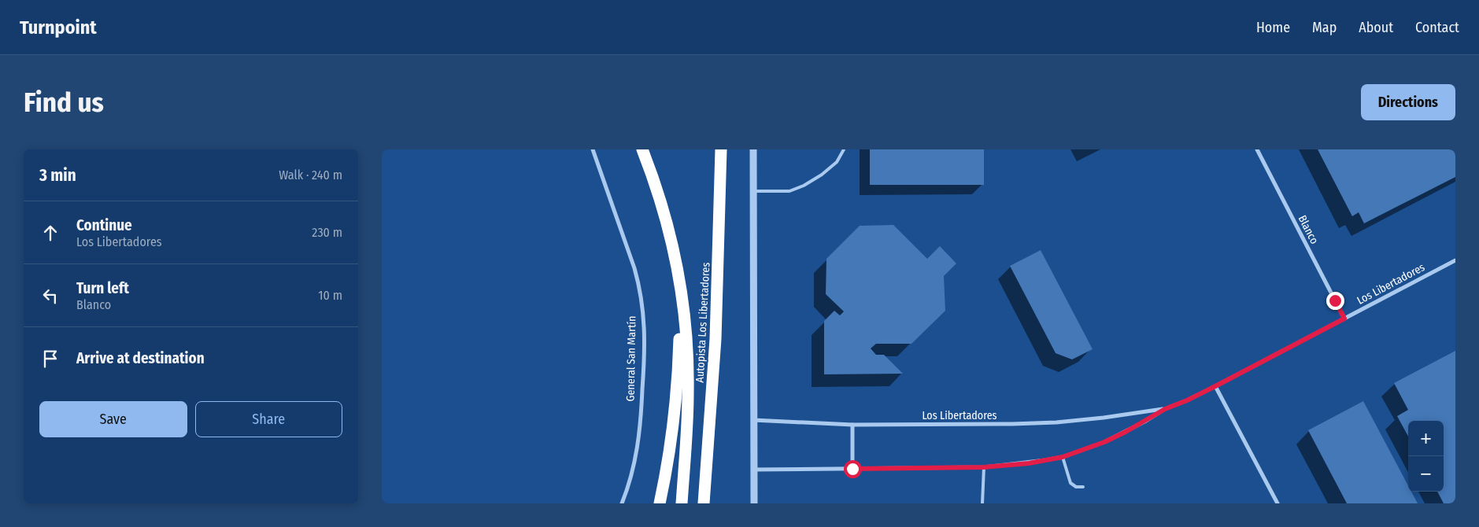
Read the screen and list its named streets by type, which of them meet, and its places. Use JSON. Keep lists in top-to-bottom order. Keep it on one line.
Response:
{"streets":{"highway":["Autopista Los Libertadores"],"street":["Blanco","Los Libertadores","General San Martín"]},"crossings":[["Blanco","Los Libertadores"]],"page":{"header":"Turnpoint","nav":["Home","Map","About","Contact"],"buttons":["Directions",["Save","Share"]],"title":"Find us","heading":["3 min","Walk · 240 m"],"list":[["Continue","Los Libertadores","230 m"],["Turn left","Blanco","10 m"],"Arrive at destination"],"map_buttons":["+","−"]}}
